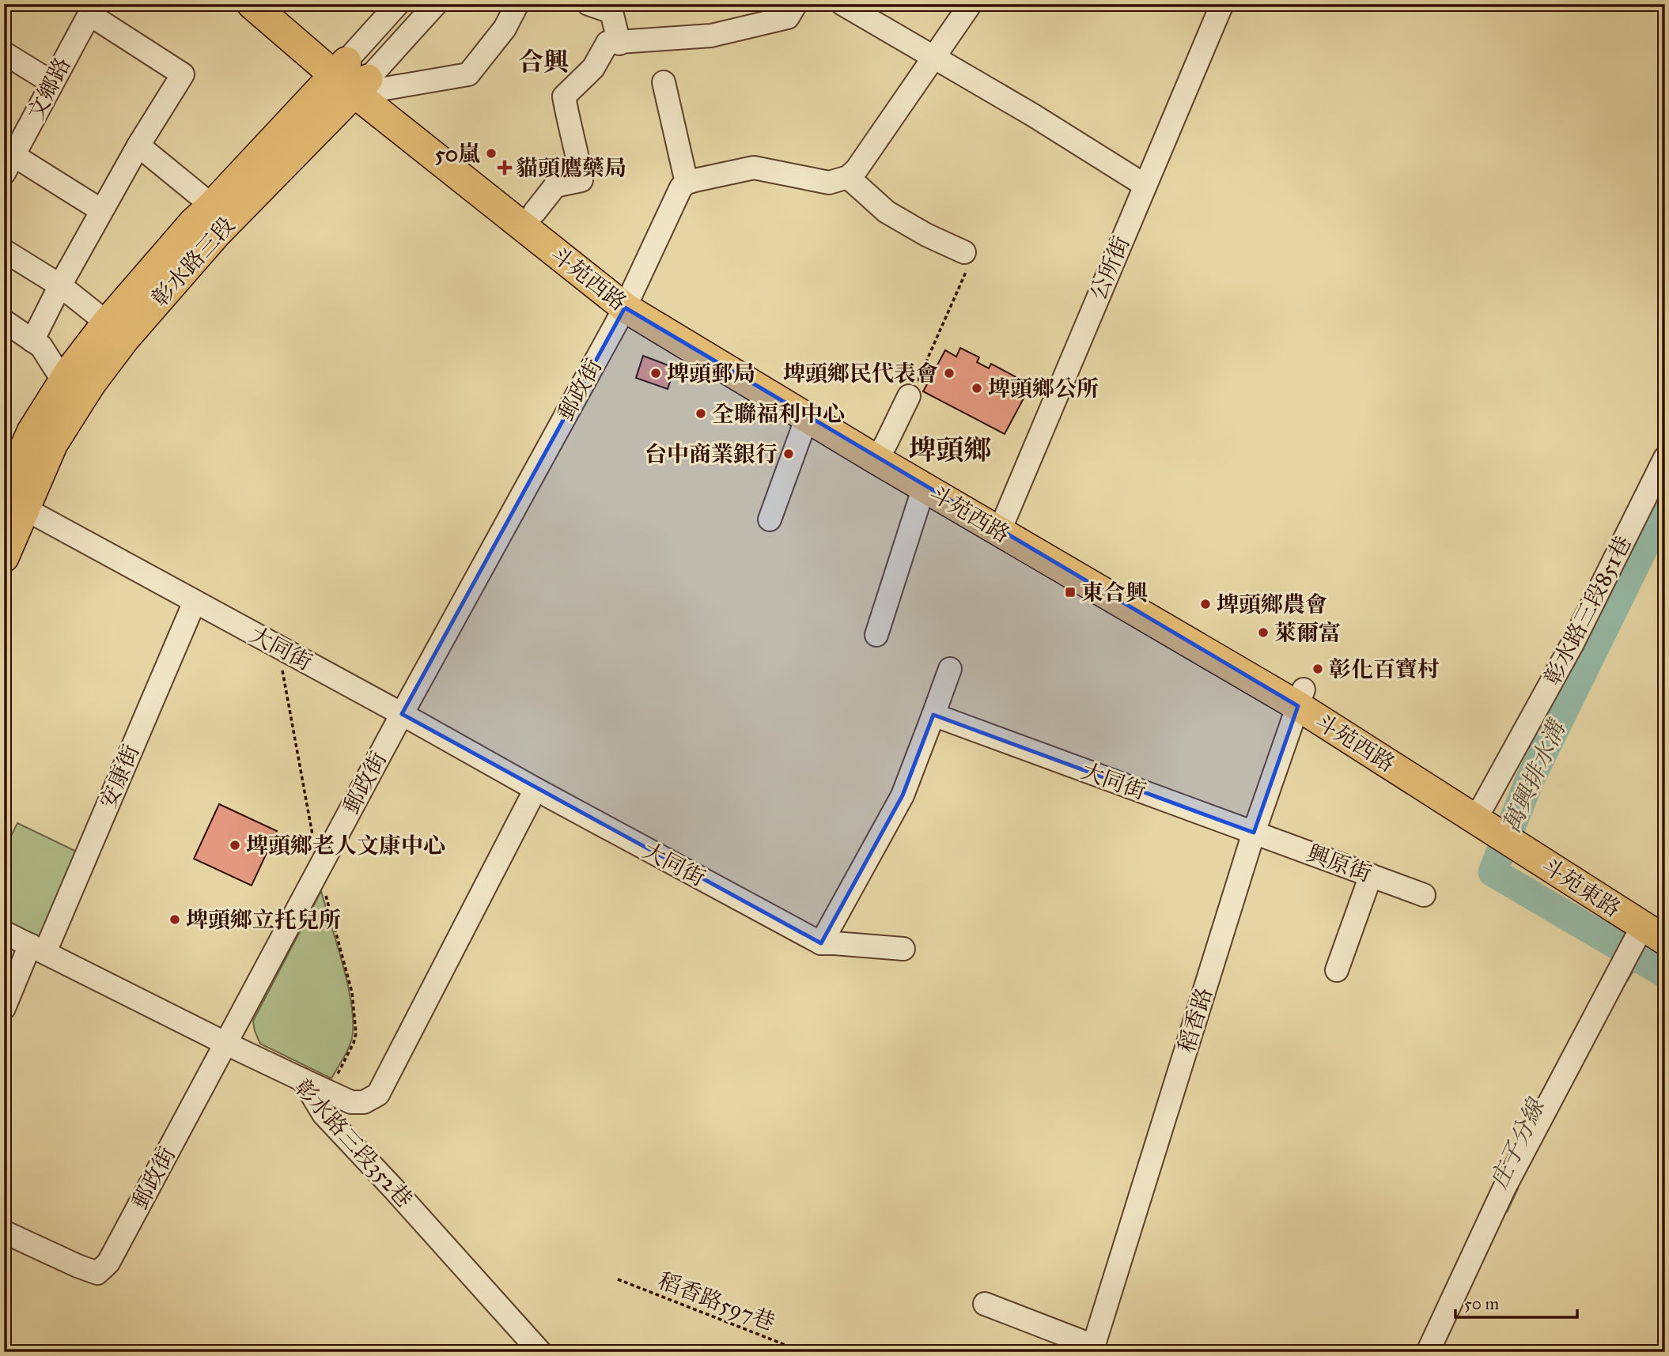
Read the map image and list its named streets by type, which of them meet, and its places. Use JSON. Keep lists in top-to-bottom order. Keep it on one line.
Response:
{"streets":{"main road":["彰水路三段","斗苑西路","斗苑東路"],"street":["文鄉路","公所街","郵政街","彰水路三段851巷","大同街","安康街","興原街","稻香路","彰水路三段352巷"],"path":["稻香路597巷"]},"crossings":[["彰水路三段","斗苑西路"],["彰水路三段","大同街"],["公所街","斗苑西路"],["斗苑西路","郵政街"],["斗苑西路","彰水路三段851巷"],["斗苑西路","斗苑東路"],["斗苑西路","稻香路"],["郵政街","大同街"],["郵政街","彰水路三段352巷"],["彰水路三段851巷","斗苑東路"],["大同街","安康街"],["大同街","興原街"],["大同街","稻香路"],["安康街","彰水路三段352巷"],["興原街","稻香路"]],"districts":["合興","埤頭鄉"],"water":["萬興排水溝","庄子分線"],"places":{"other":["50嵐","埤頭郵局","埤頭鄉民代表會","埤頭鄉公所","全聯福利中心","台中商業銀行","埤頭鄉農會","萊爾富","彰化百寶村","埤頭鄉老人文康中心","埤頭鄉立托兒所"],"health":["貓頭鷹藥局"],"transit":["東合興"]},"scale_bar":"50 m"}
